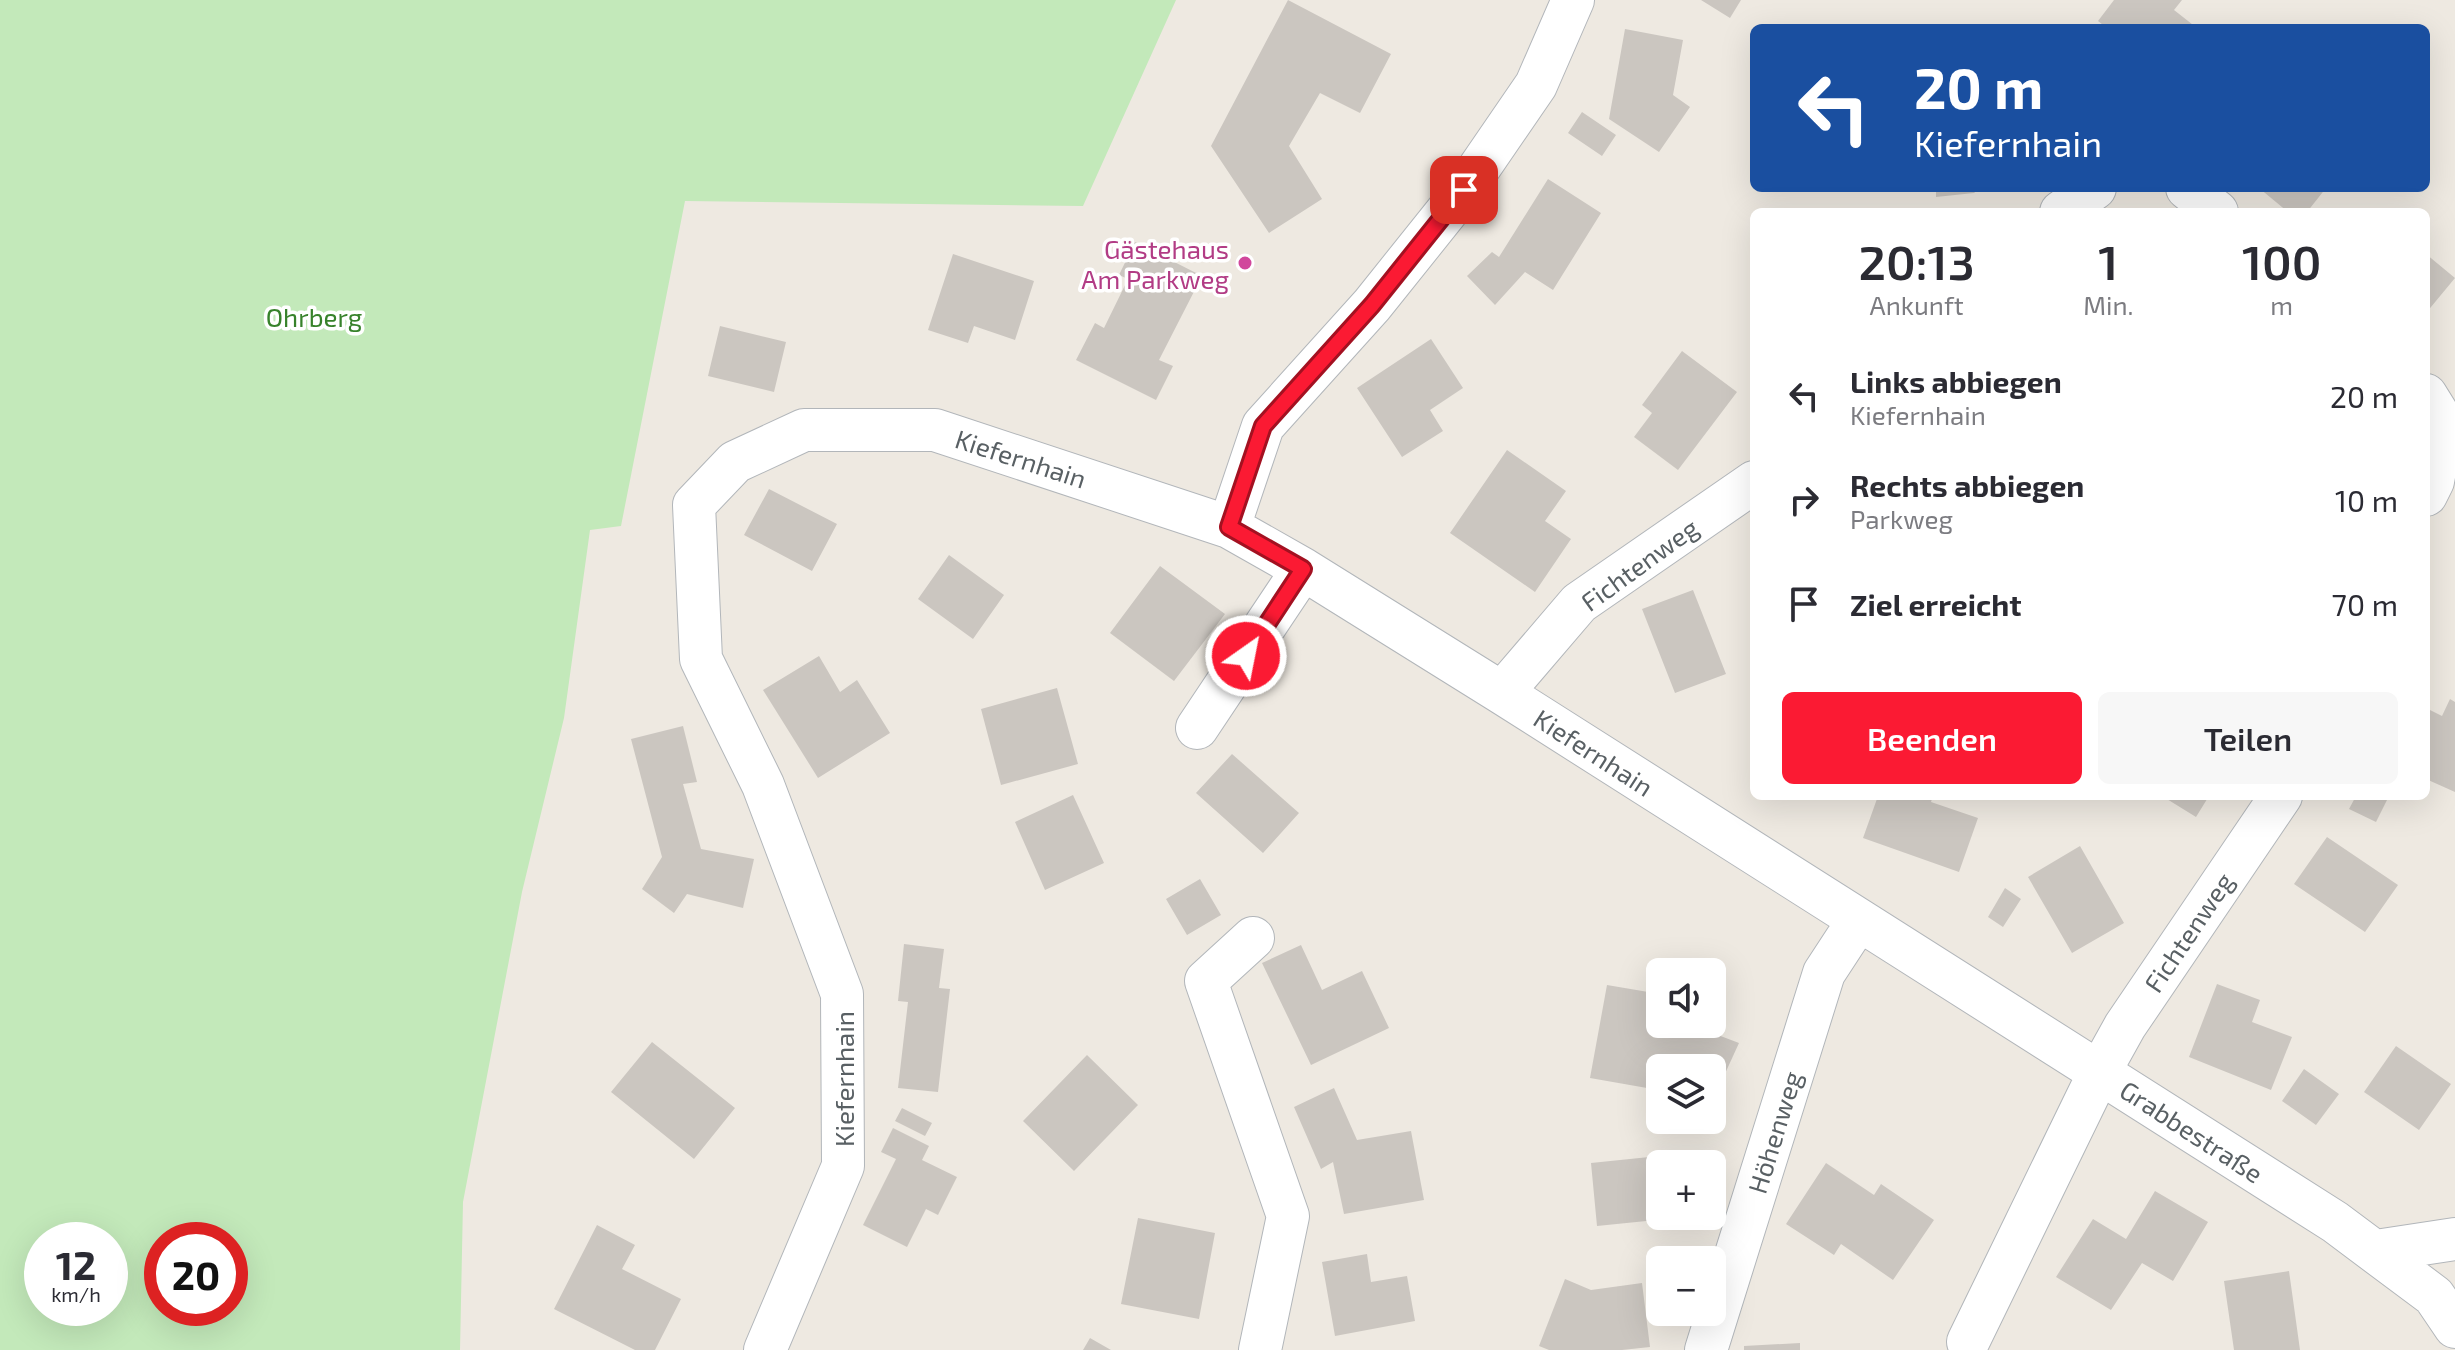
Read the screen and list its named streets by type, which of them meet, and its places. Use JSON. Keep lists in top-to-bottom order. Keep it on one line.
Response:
{"streets":{"street":["Kiefernhain","Fichtenweg","Grabbestraße","Höhenweg"]},"crossings":[["Kiefernhain","Fichtenweg"],["Kiefernhain","Grabbestraße"],["Kiefernhain","Höhenweg"],["Fichtenweg","Grabbestraße"]],"parks":["Ohrberg"],"places":["Gästehaus Am Parkweg"],"page":{"turn":["20 m","Kiefernhain"],"eta":["20:13","Ankunft","1","Min.","100","m"],"list":[{"name":"Links abbiegen","note":"Kiefernhain","value":"20 m"},{"name":"Rechts abbiegen","note":"Parkweg","value":"10 m"},{"name":"Ziel erreicht","value":"70 m"}],"buttons":["Beenden","Teilen"],"map_buttons":["+","−"],"speed":"12 km/h","limit":"20"}}
